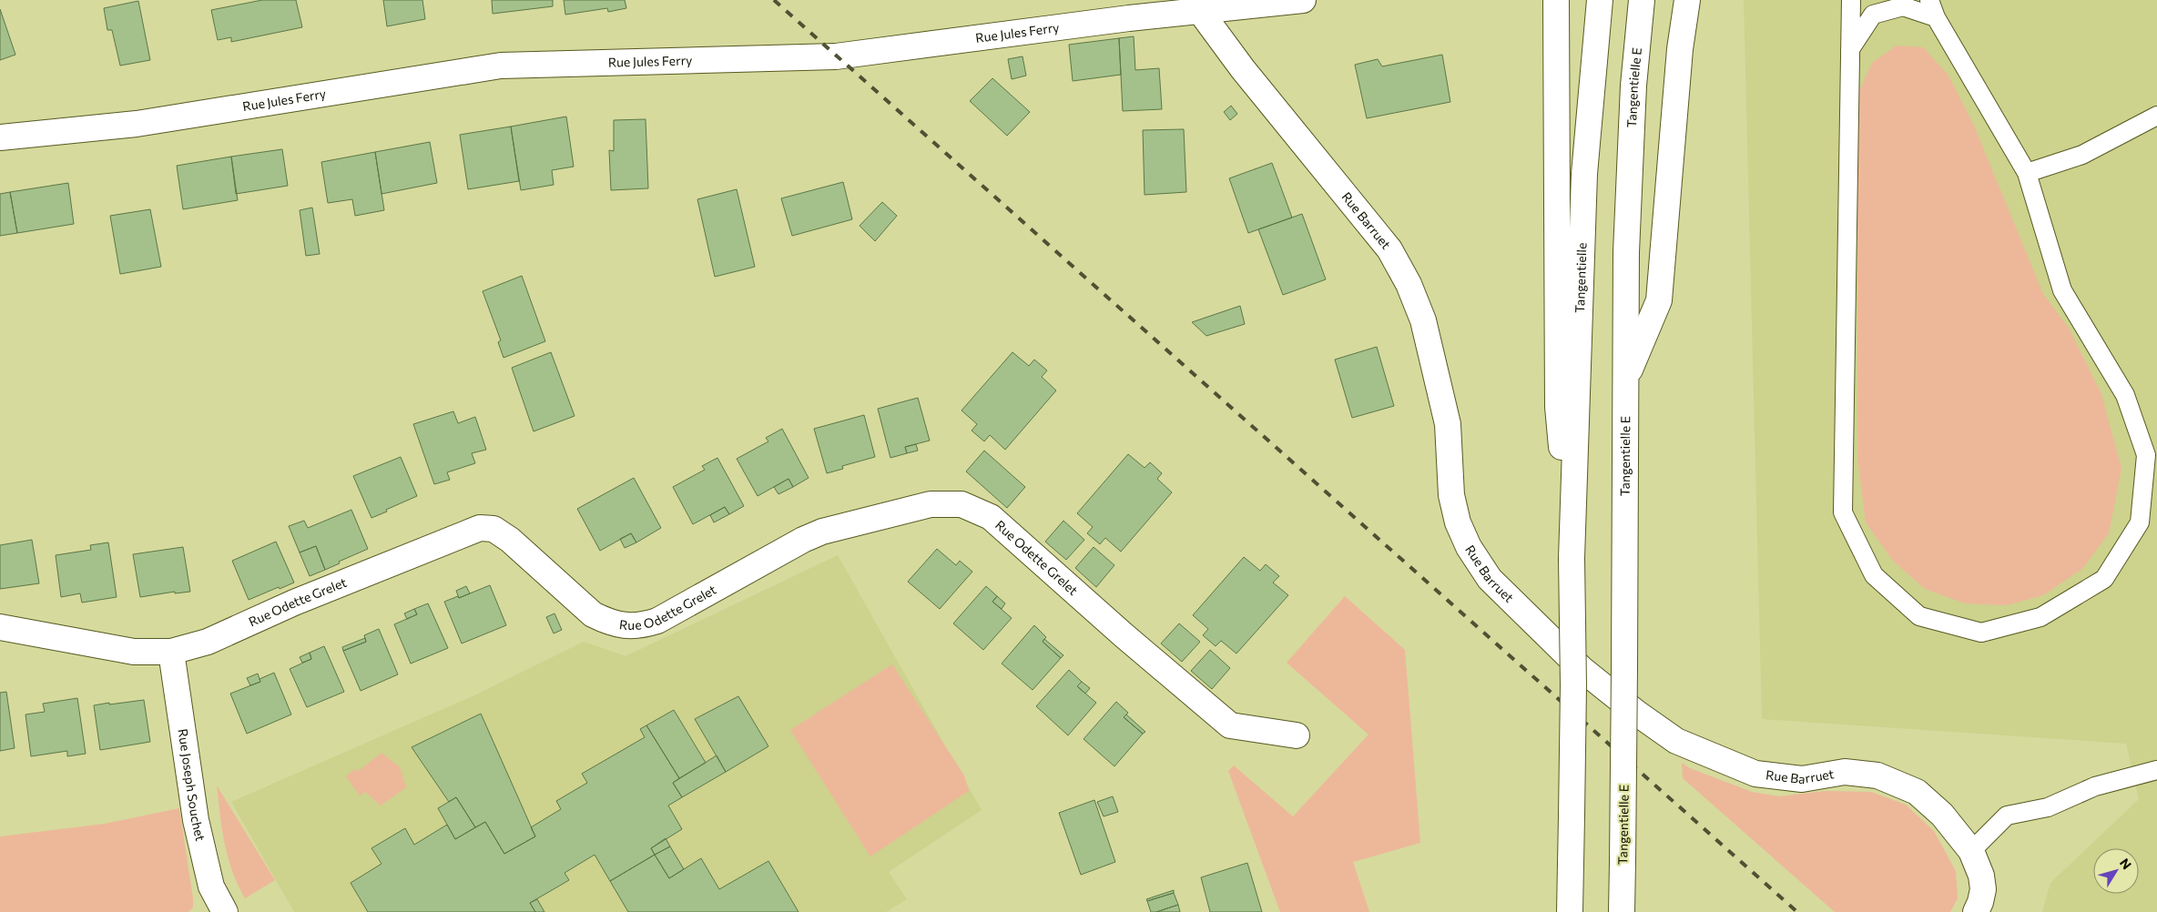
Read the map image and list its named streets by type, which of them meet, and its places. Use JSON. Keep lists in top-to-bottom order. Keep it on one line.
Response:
{"streets":{"street":["Rue Jules Ferry","Tangentielle E","Rue Barruet","Tangentielle","Rue Odette Grelet","Rue Joseph Souchet"]},"crossings":[["Rue Jules Ferry","Rue Barruet"],["Rue Odette Grelet","Rue Joseph Souchet"]],"north":"top right"}
